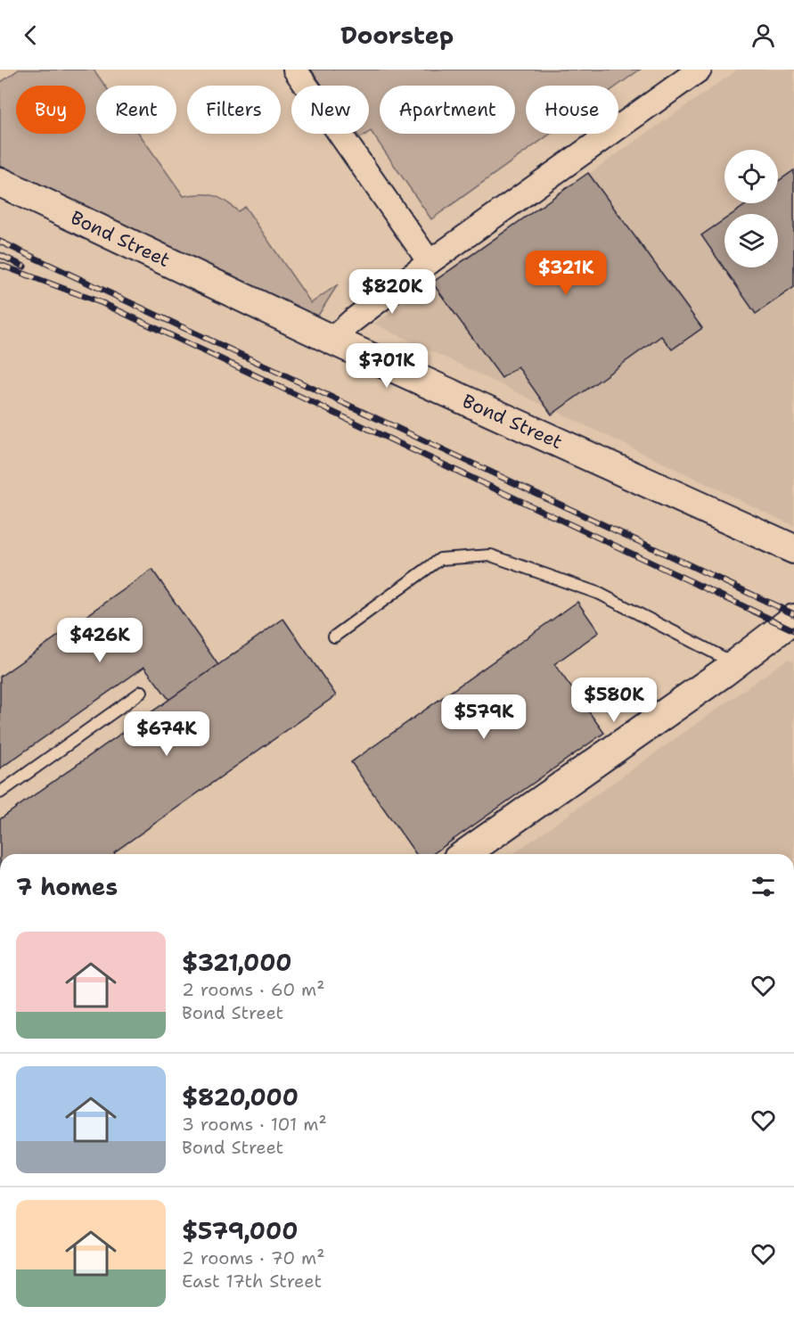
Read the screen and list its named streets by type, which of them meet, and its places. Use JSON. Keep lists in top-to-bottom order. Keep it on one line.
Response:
{"streets":{"street":["Bond Street"]},"page":{"header":"Doorstep","chip":["Buy","Rent","Filters","New","Apartment","House"],"price":["$321K","$820K","$701K","$426K","$580K","$579K","$674K"],"heading":"7 homes","list":[{"name":"$321,000","note":"2 rooms · 60 m² · Bond Street"},{"name":"$820,000","note":"3 rooms · 101 m² · Bond Street"},{"name":"$579,000","note":"2 rooms · 70 m² · East 17th Street"}]}}
